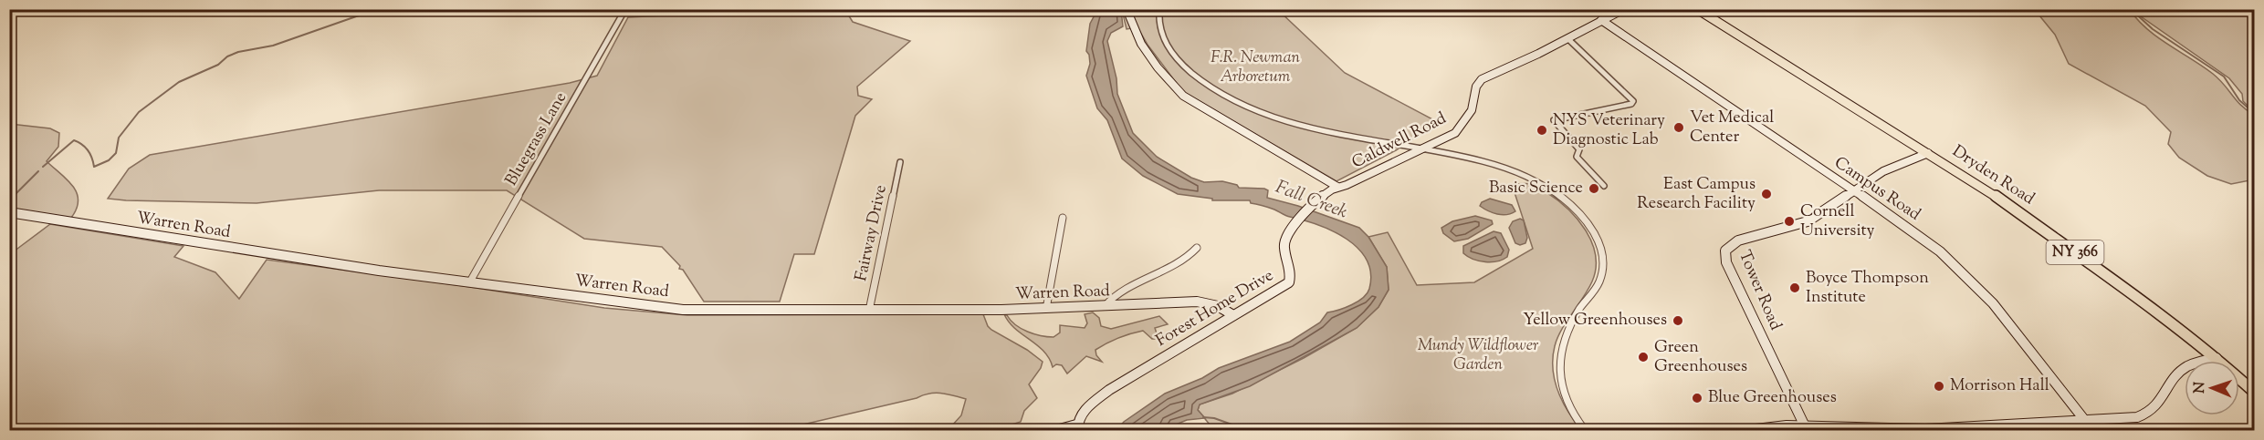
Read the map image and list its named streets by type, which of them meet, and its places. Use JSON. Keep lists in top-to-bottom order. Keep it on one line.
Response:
{"streets":{"main road":["Dryden Road","NY 366"],"street":["Bluegrass Lane","Caldwell Road","Campus Road","Warren Road","Fairway Drive","Tower Road","Forest Home Drive"]},"crossings":[["Bluegrass Lane","Warren Road"],["Caldwell Road","Campus Road"],["Caldwell Road","Forest Home Drive"],["Dryden Road","Tower Road"],["Campus Road","Tower Road"],["Warren Road","Fairway Drive"],["Warren Road","Forest Home Drive"]],"water":["Fall Creek"],"parks":["F.R. Newman Arboretum","Mundy Wildflower Garden"],"places":["Vet Medical Center","NYS Veterinary Diagnostic Lab","Basic Science","East Campus Research Facility","Cornell University","Boyce Thompson Institute","Yellow Greenhouses","Green Greenhouses","Morrison Hall","Blue Greenhouses"],"north":"left"}
